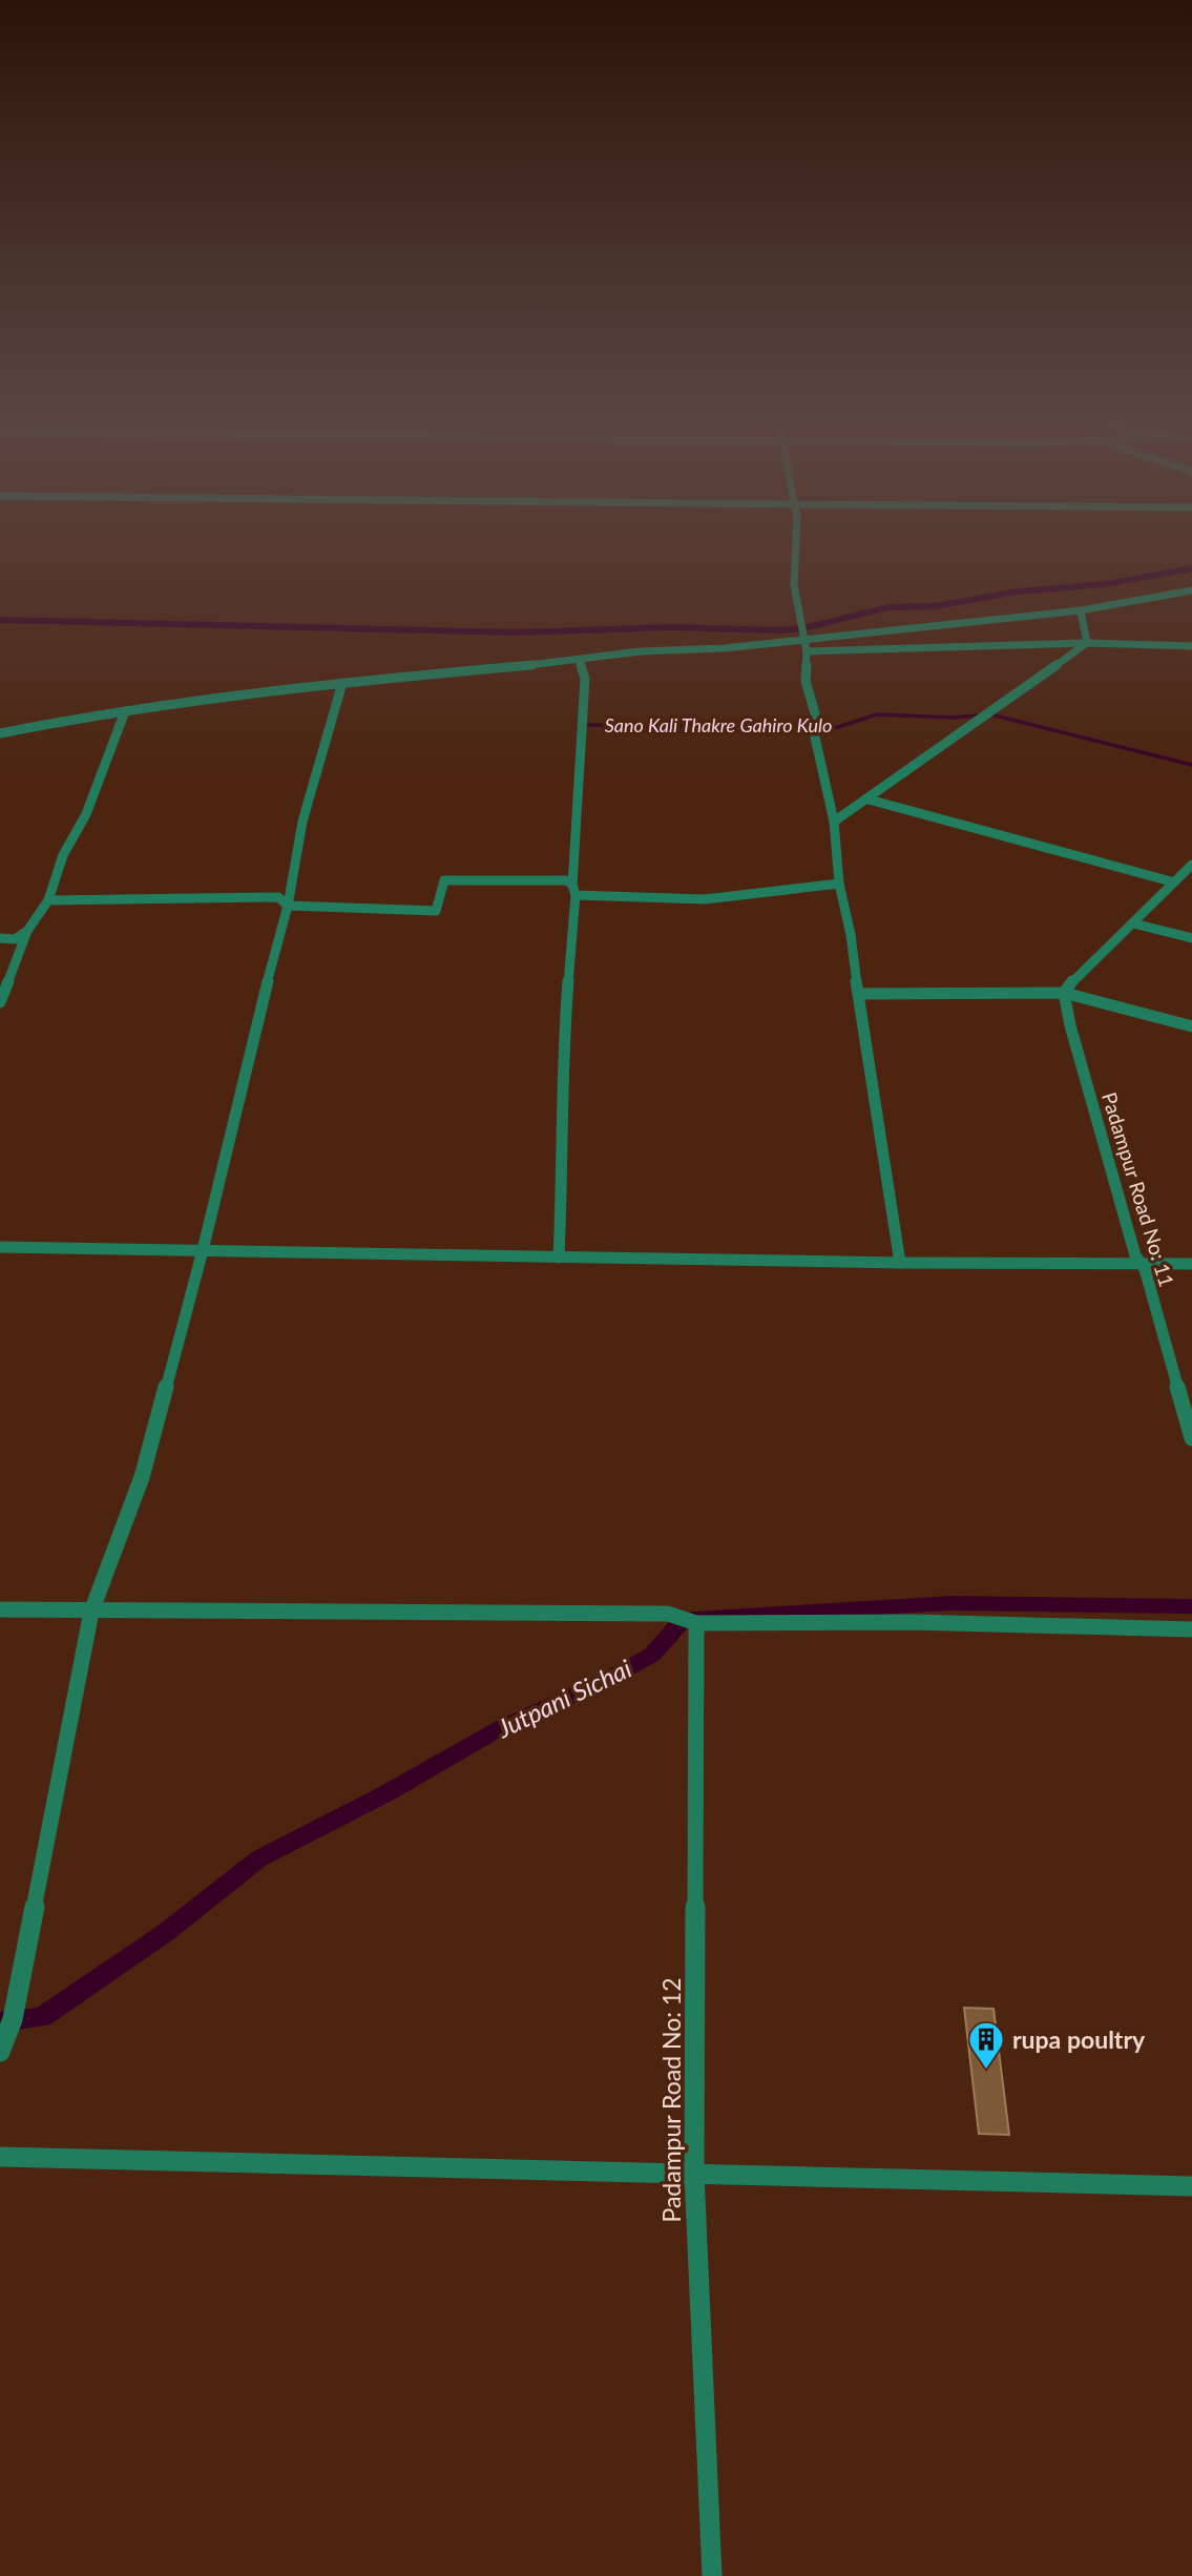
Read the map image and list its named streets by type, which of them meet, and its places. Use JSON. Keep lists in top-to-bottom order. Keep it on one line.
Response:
{"streets":{"street":["Padampur Road No: 11","Padampur Road No: 12"]},"water":["Sano Kali Thakre Gahiro Kulo","Jutpani Sichai"],"places":{"building":["rupa poultry"]}}
